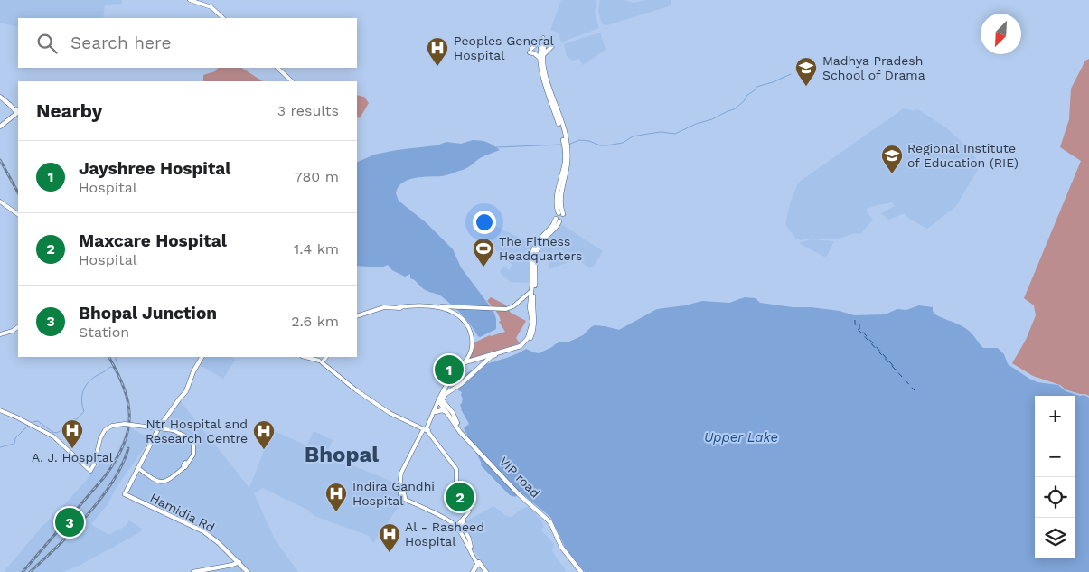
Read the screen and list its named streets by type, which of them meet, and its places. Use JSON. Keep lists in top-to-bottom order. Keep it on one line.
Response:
{"streets":{"main road":["VIP road"]},"districts":["Bhopal"],"water":["Upper Lake"],"places":{"hospital":["Peoples General Hospital","A. J. Hospital","Ntr Hospital and Research Centre","Indira Gandhi Hospital","Al - Rasheed Hospital"],"school or university":["Madhya Pradesh School of Drama","Regional Institute of Education (RIE)"],"sports":["The Fitness Headquarters"]},"north":"bottom left","page":{"search":"Search here","heading":["Nearby","3 results"],"list":[{"mark":"1","name":"Jayshree Hospital","note":"Hospital","value":"780 m"},{"mark":"2","name":"Maxcare Hospital","note":"Hospital","value":"1.4 km"},{"mark":"3","name":"Bhopal Junction","note":"Station","value":"2.6 km"}],"pins":["1","2","3"],"map_buttons":["+","−"]}}
